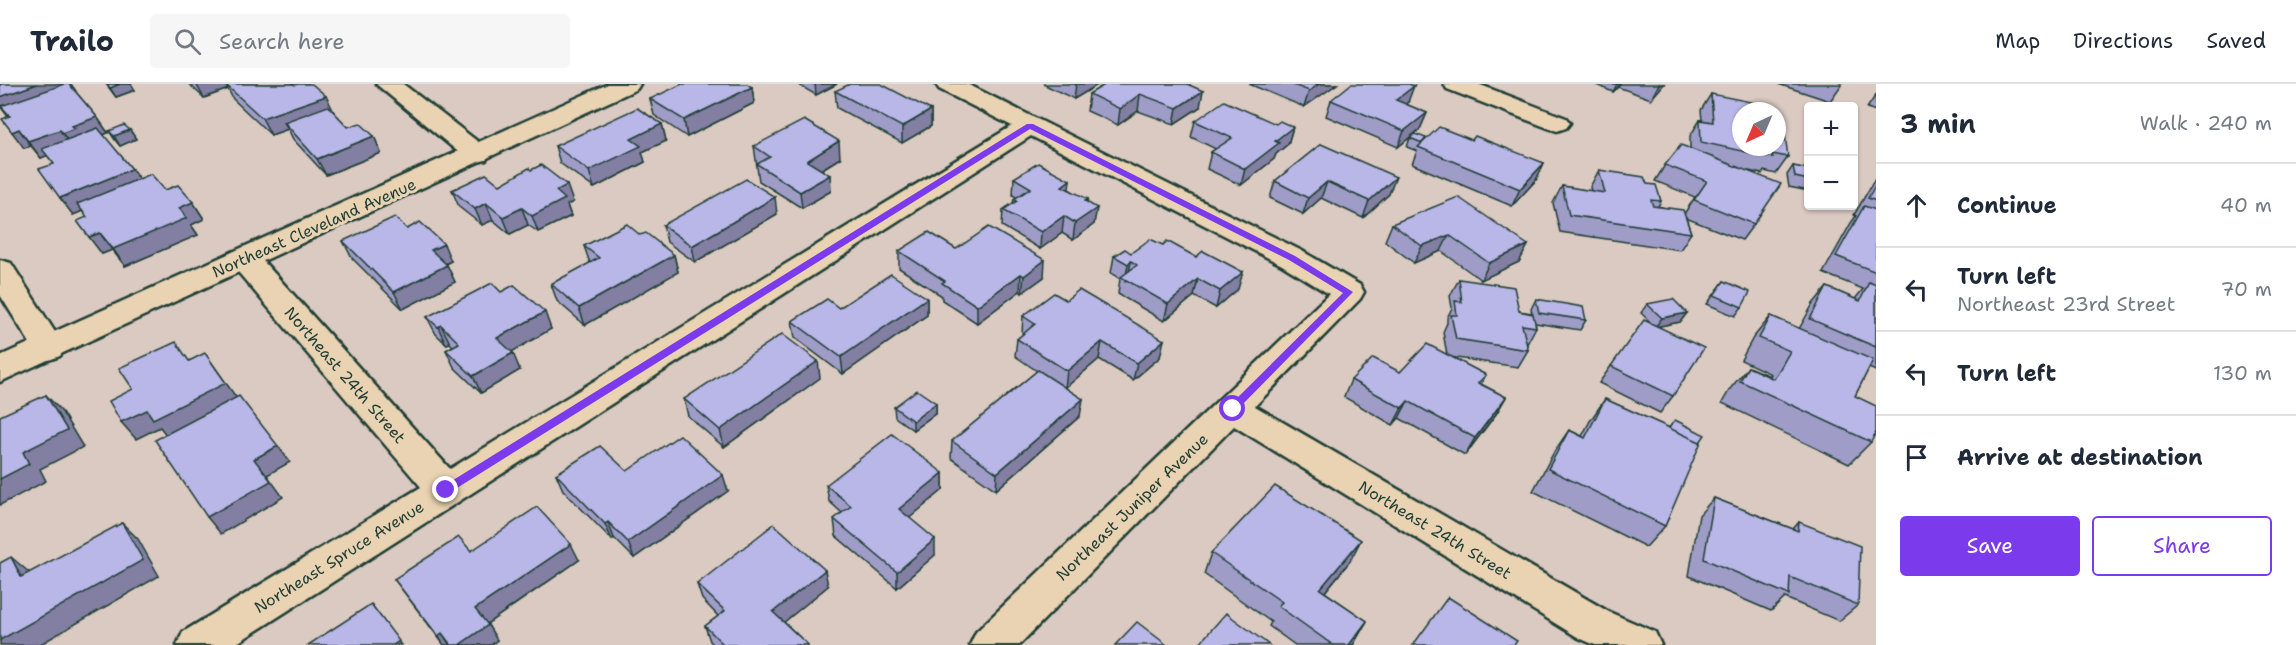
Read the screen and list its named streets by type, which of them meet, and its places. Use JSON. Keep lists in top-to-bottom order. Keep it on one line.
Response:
{"streets":{"street":["Northeast Cleveland Avenue","Northeast 24th Street","Northeast Juniper Avenue","Northeast Spruce Avenue"]},"crossings":[["Northeast Cleveland Avenue","Northeast 24th Street"],["Northeast 24th Street","Northeast Juniper Avenue"],["Northeast 24th Street","Northeast Spruce Avenue"],["Northeast Juniper Avenue","Northeast Spruce Avenue"]],"north":"bottom left","page":{"header":"Trailo","search":"Search here","nav":["Map","Directions","Saved"],"heading":["3 min","Walk · 240 m"],"map_buttons":["+","−"],"list":[["Continue","40 m"],["Turn left","Northeast 23rd Street","70 m"],["Turn left","130 m"],"Arrive at destination"],"buttons":["Save","Share"]}}
